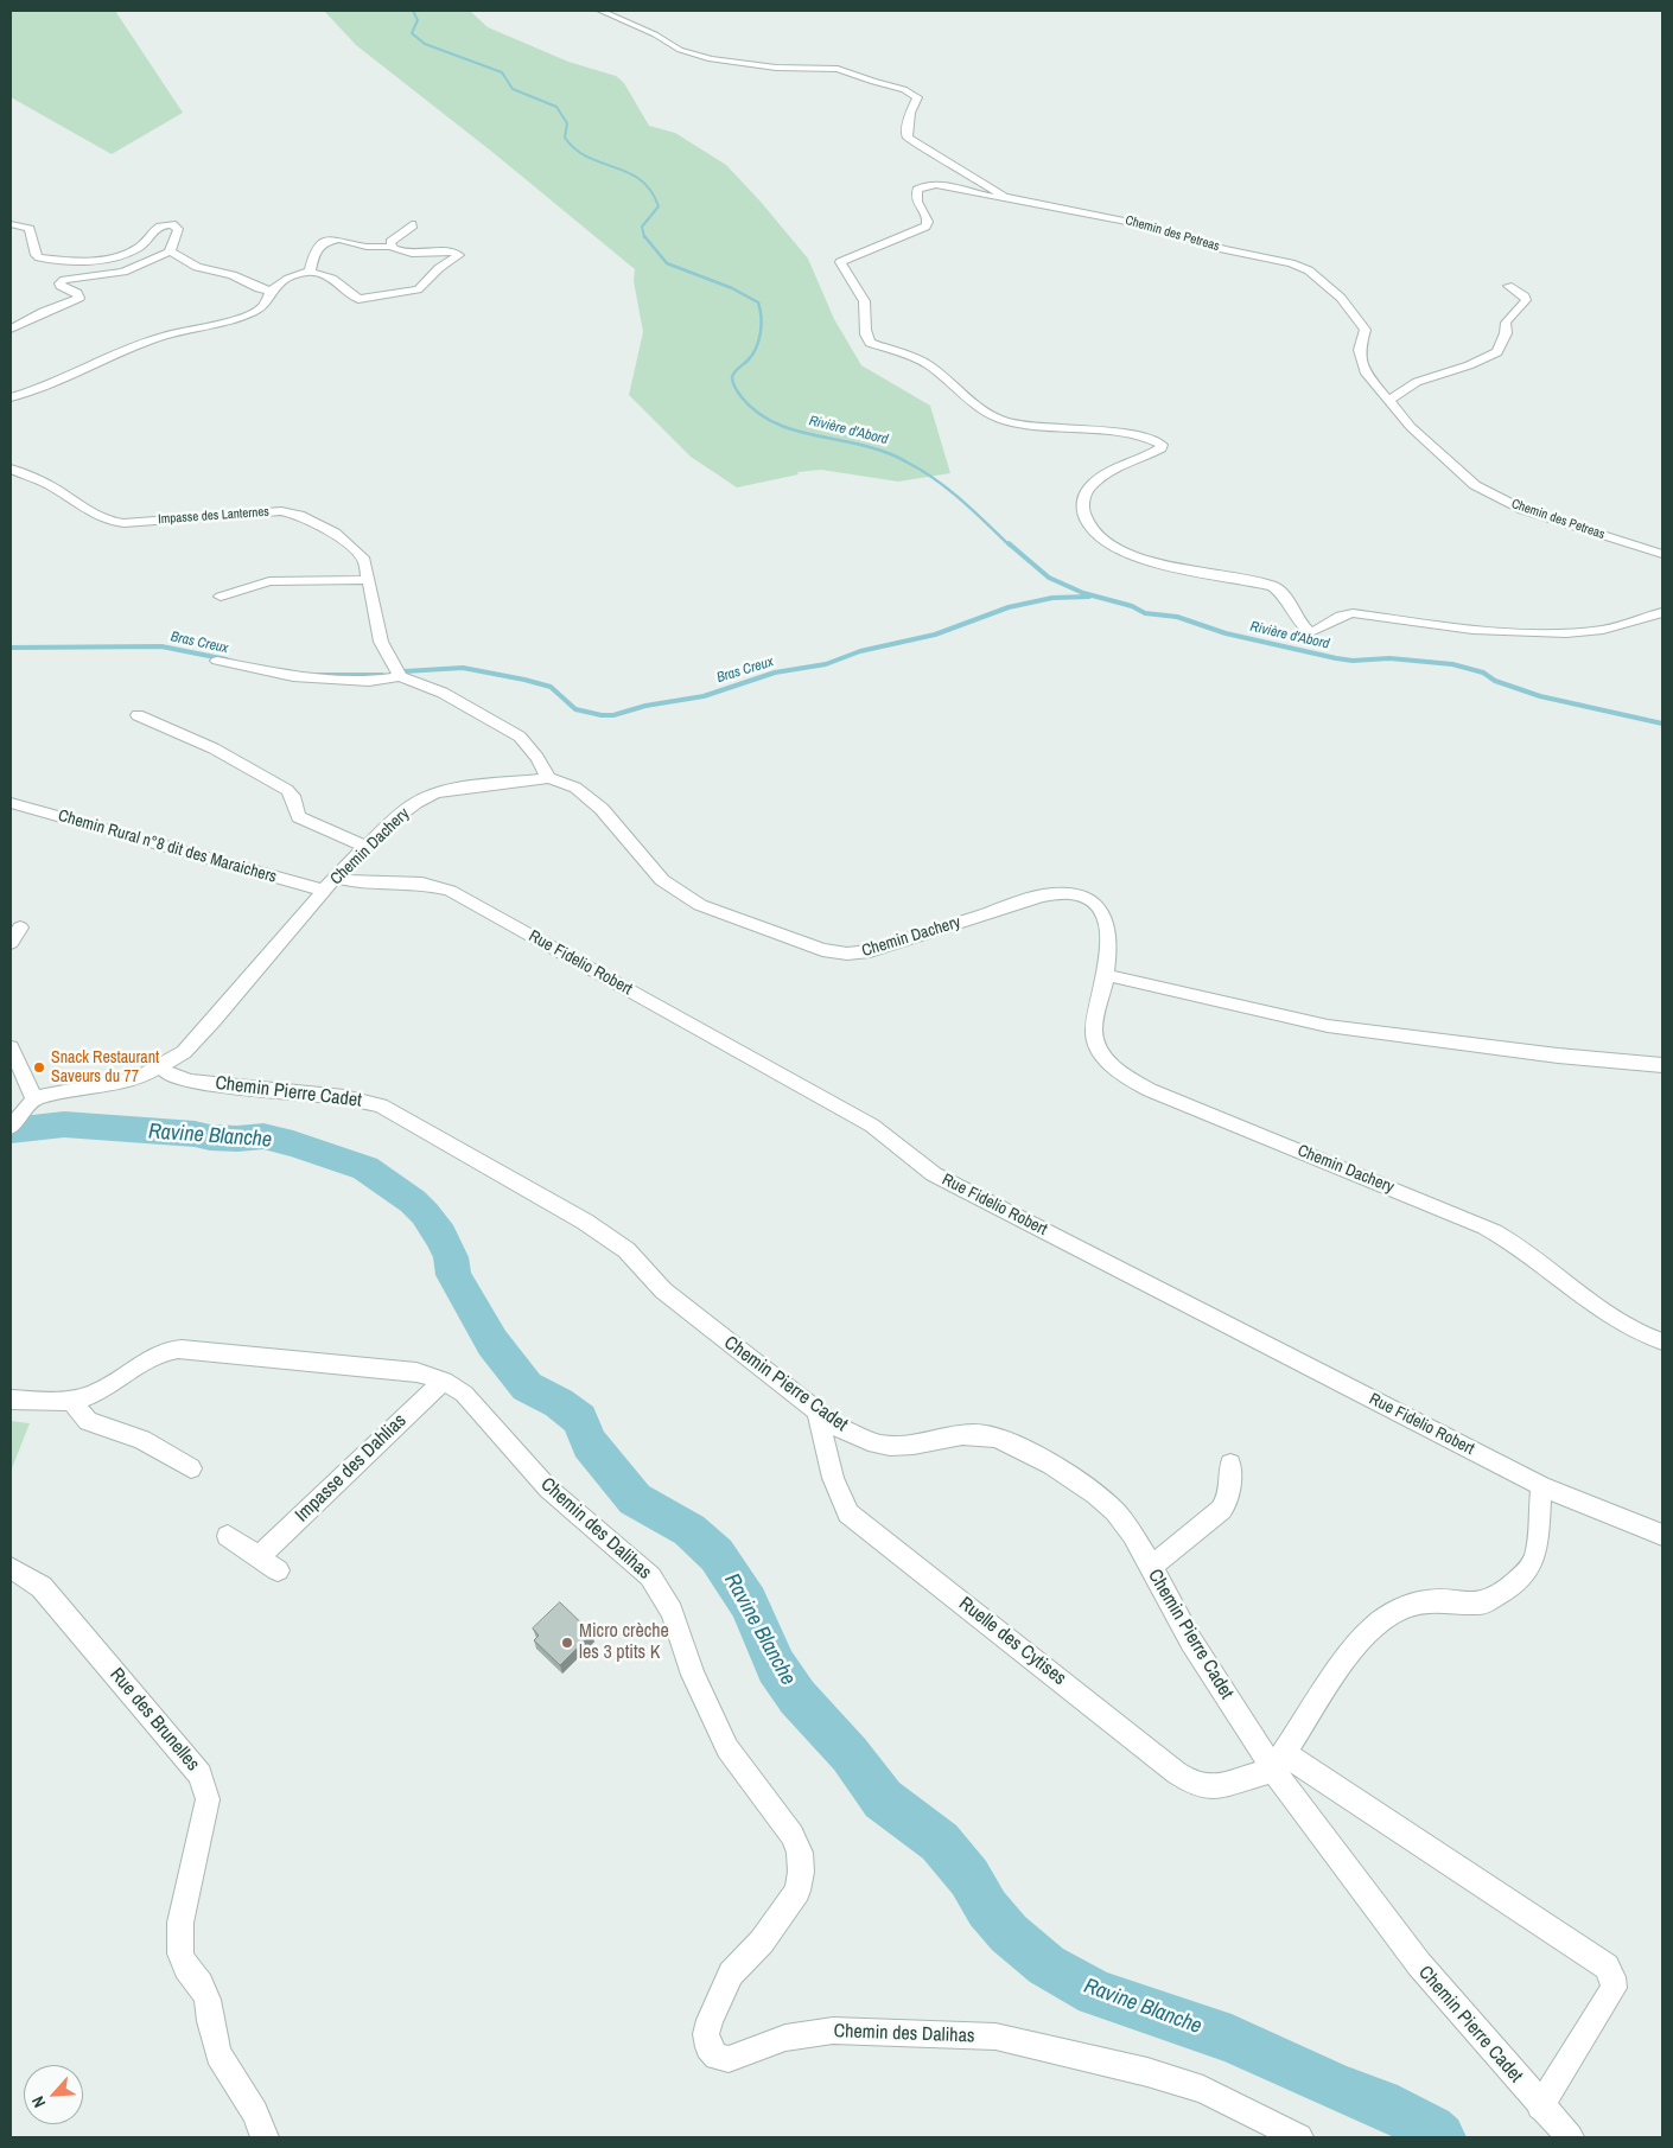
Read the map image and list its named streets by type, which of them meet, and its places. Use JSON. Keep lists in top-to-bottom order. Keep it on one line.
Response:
{"streets":{"street":["Chemin des Petreas","Impasse des Lanternes","Chemin Rural n°8 dit des Maraichers","Chemin Dachery","Rue Fidelio Robert","Chemin Pierre Cadet","Impasse des Dahlias","Chemin des Dalihas","Ruelle des Cytises","Rue des Brunelles"]},"crossings":[["Chemin Rural n°8 dit des Maraichers","Chemin Dachery"],["Chemin Rural n°8 dit des Maraichers","Rue Fidelio Robert"],["Chemin Dachery","Rue Fidelio Robert"],["Chemin Dachery","Chemin Pierre Cadet"],["Chemin Pierre Cadet","Ruelle des Cytises"],["Impasse des Dahlias","Chemin des Dalihas"]],"water":["Rivière d'Abord","Bras Creux","Ravine Blanche"],"places":["Snack Restaurant Saveurs du 77","Micro crèche les 3 ptits K"],"north":"bottom left"}
